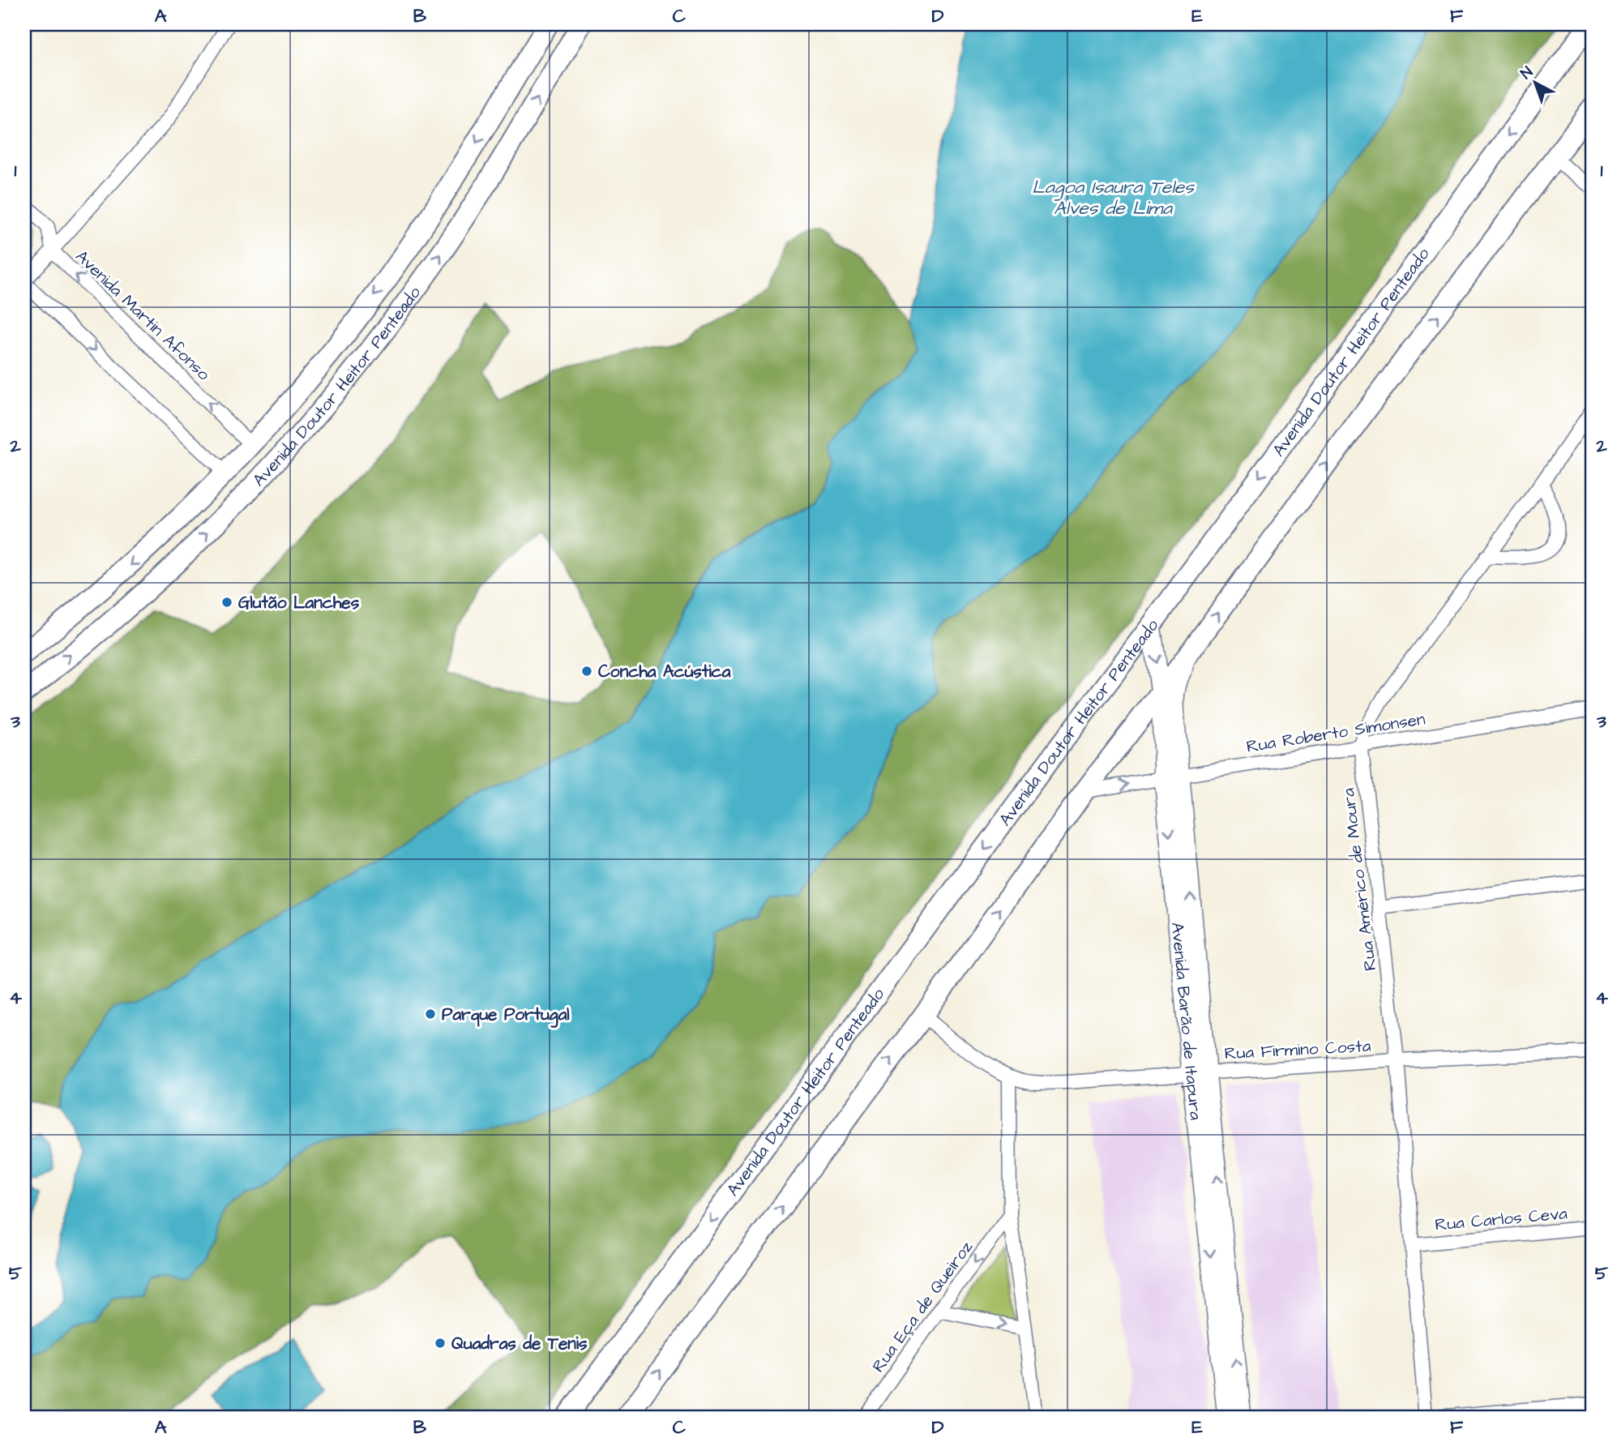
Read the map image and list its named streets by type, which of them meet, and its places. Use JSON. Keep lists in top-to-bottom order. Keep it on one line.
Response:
{"streets":{"main road":["Avenida Doutor Heitor Penteado","Avenida Barão de Itapura"],"street":["Avenida Martin Afonso","Rua Roberto Simonsen","Rua Américo de Moura","Rua Firmino Costa","Rua Carlos Ceva","Rua Eça de Queiroz"]},"crossings":[["Avenida Martin Afonso","Avenida Doutor Heitor Penteado"],["Avenida Doutor Heitor Penteado","Avenida Barão de Itapura"],["Rua Roberto Simonsen","Rua Américo de Moura"],["Rua Roberto Simonsen","Avenida Barão de Itapura"],["Rua Américo de Moura","Rua Firmino Costa"],["Rua Américo de Moura","Rua Carlos Ceva"],["Avenida Barão de Itapura","Rua Firmino Costa"]],"one_way":["Rua Eça de Queiroz"],"water":["Lagoa Isaura Teles Alves de Lima"],"places":["Glutão Lanches","Concha Acústica","Parque Portugal","Quadras de Tenis"],"north":"top left","grid":{"columns":["A","B","C","D","E","F"],"rows":["1","2","3","4","5"]}}
